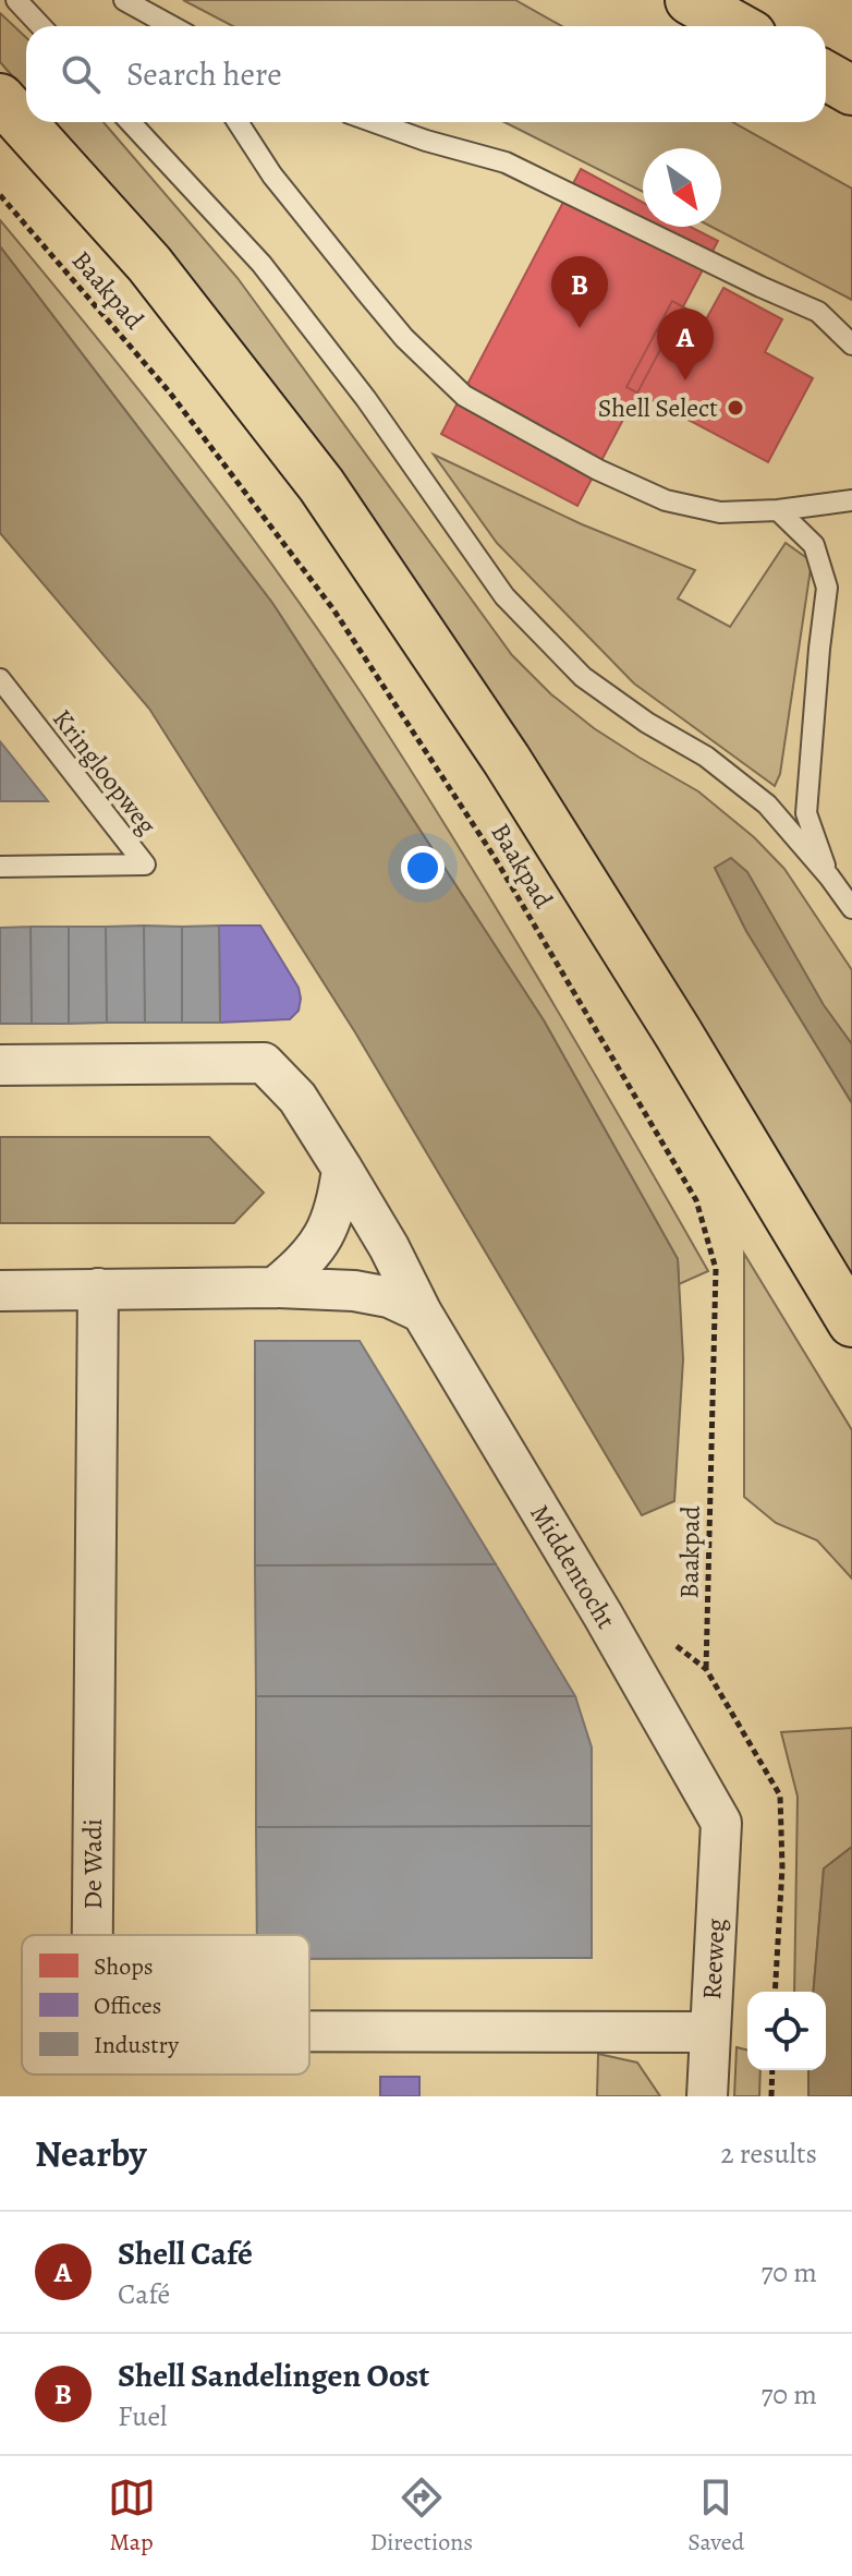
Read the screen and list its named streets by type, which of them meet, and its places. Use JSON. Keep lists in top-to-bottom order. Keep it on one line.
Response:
{"streets":{"street":["Middentocht","De Wadi","Reeweg"],"lane":["Kringloopweg"],"path":["Baakpad"]},"crossings":[["Middentocht","Reeweg"],["De Wadi","Reeweg"]],"places":["Shell Select"],"legend":["Shops","Offices","Industry"],"north":"bottom right","page":{"search":"Search here","pins":["B","A"],"heading":["Nearby","2 results"],"list":[{"mark":"A","name":"Shell Café","note":"Café","value":"70 m"},{"mark":"B","name":"Shell Sandelingen Oost","note":"Fuel","value":"70 m"}],"nav":["Map","Directions","Saved"]}}
